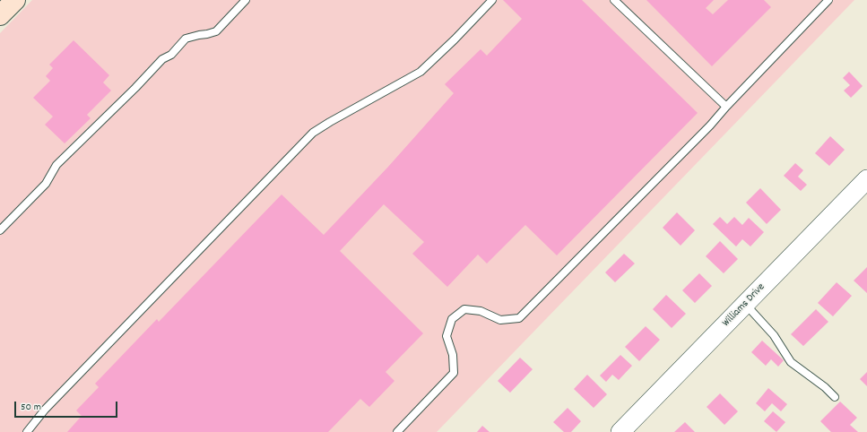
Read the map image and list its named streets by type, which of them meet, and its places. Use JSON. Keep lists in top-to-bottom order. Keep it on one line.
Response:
{"streets":{"street":["Williams Drive"]},"scale_bar":"50 m"}
